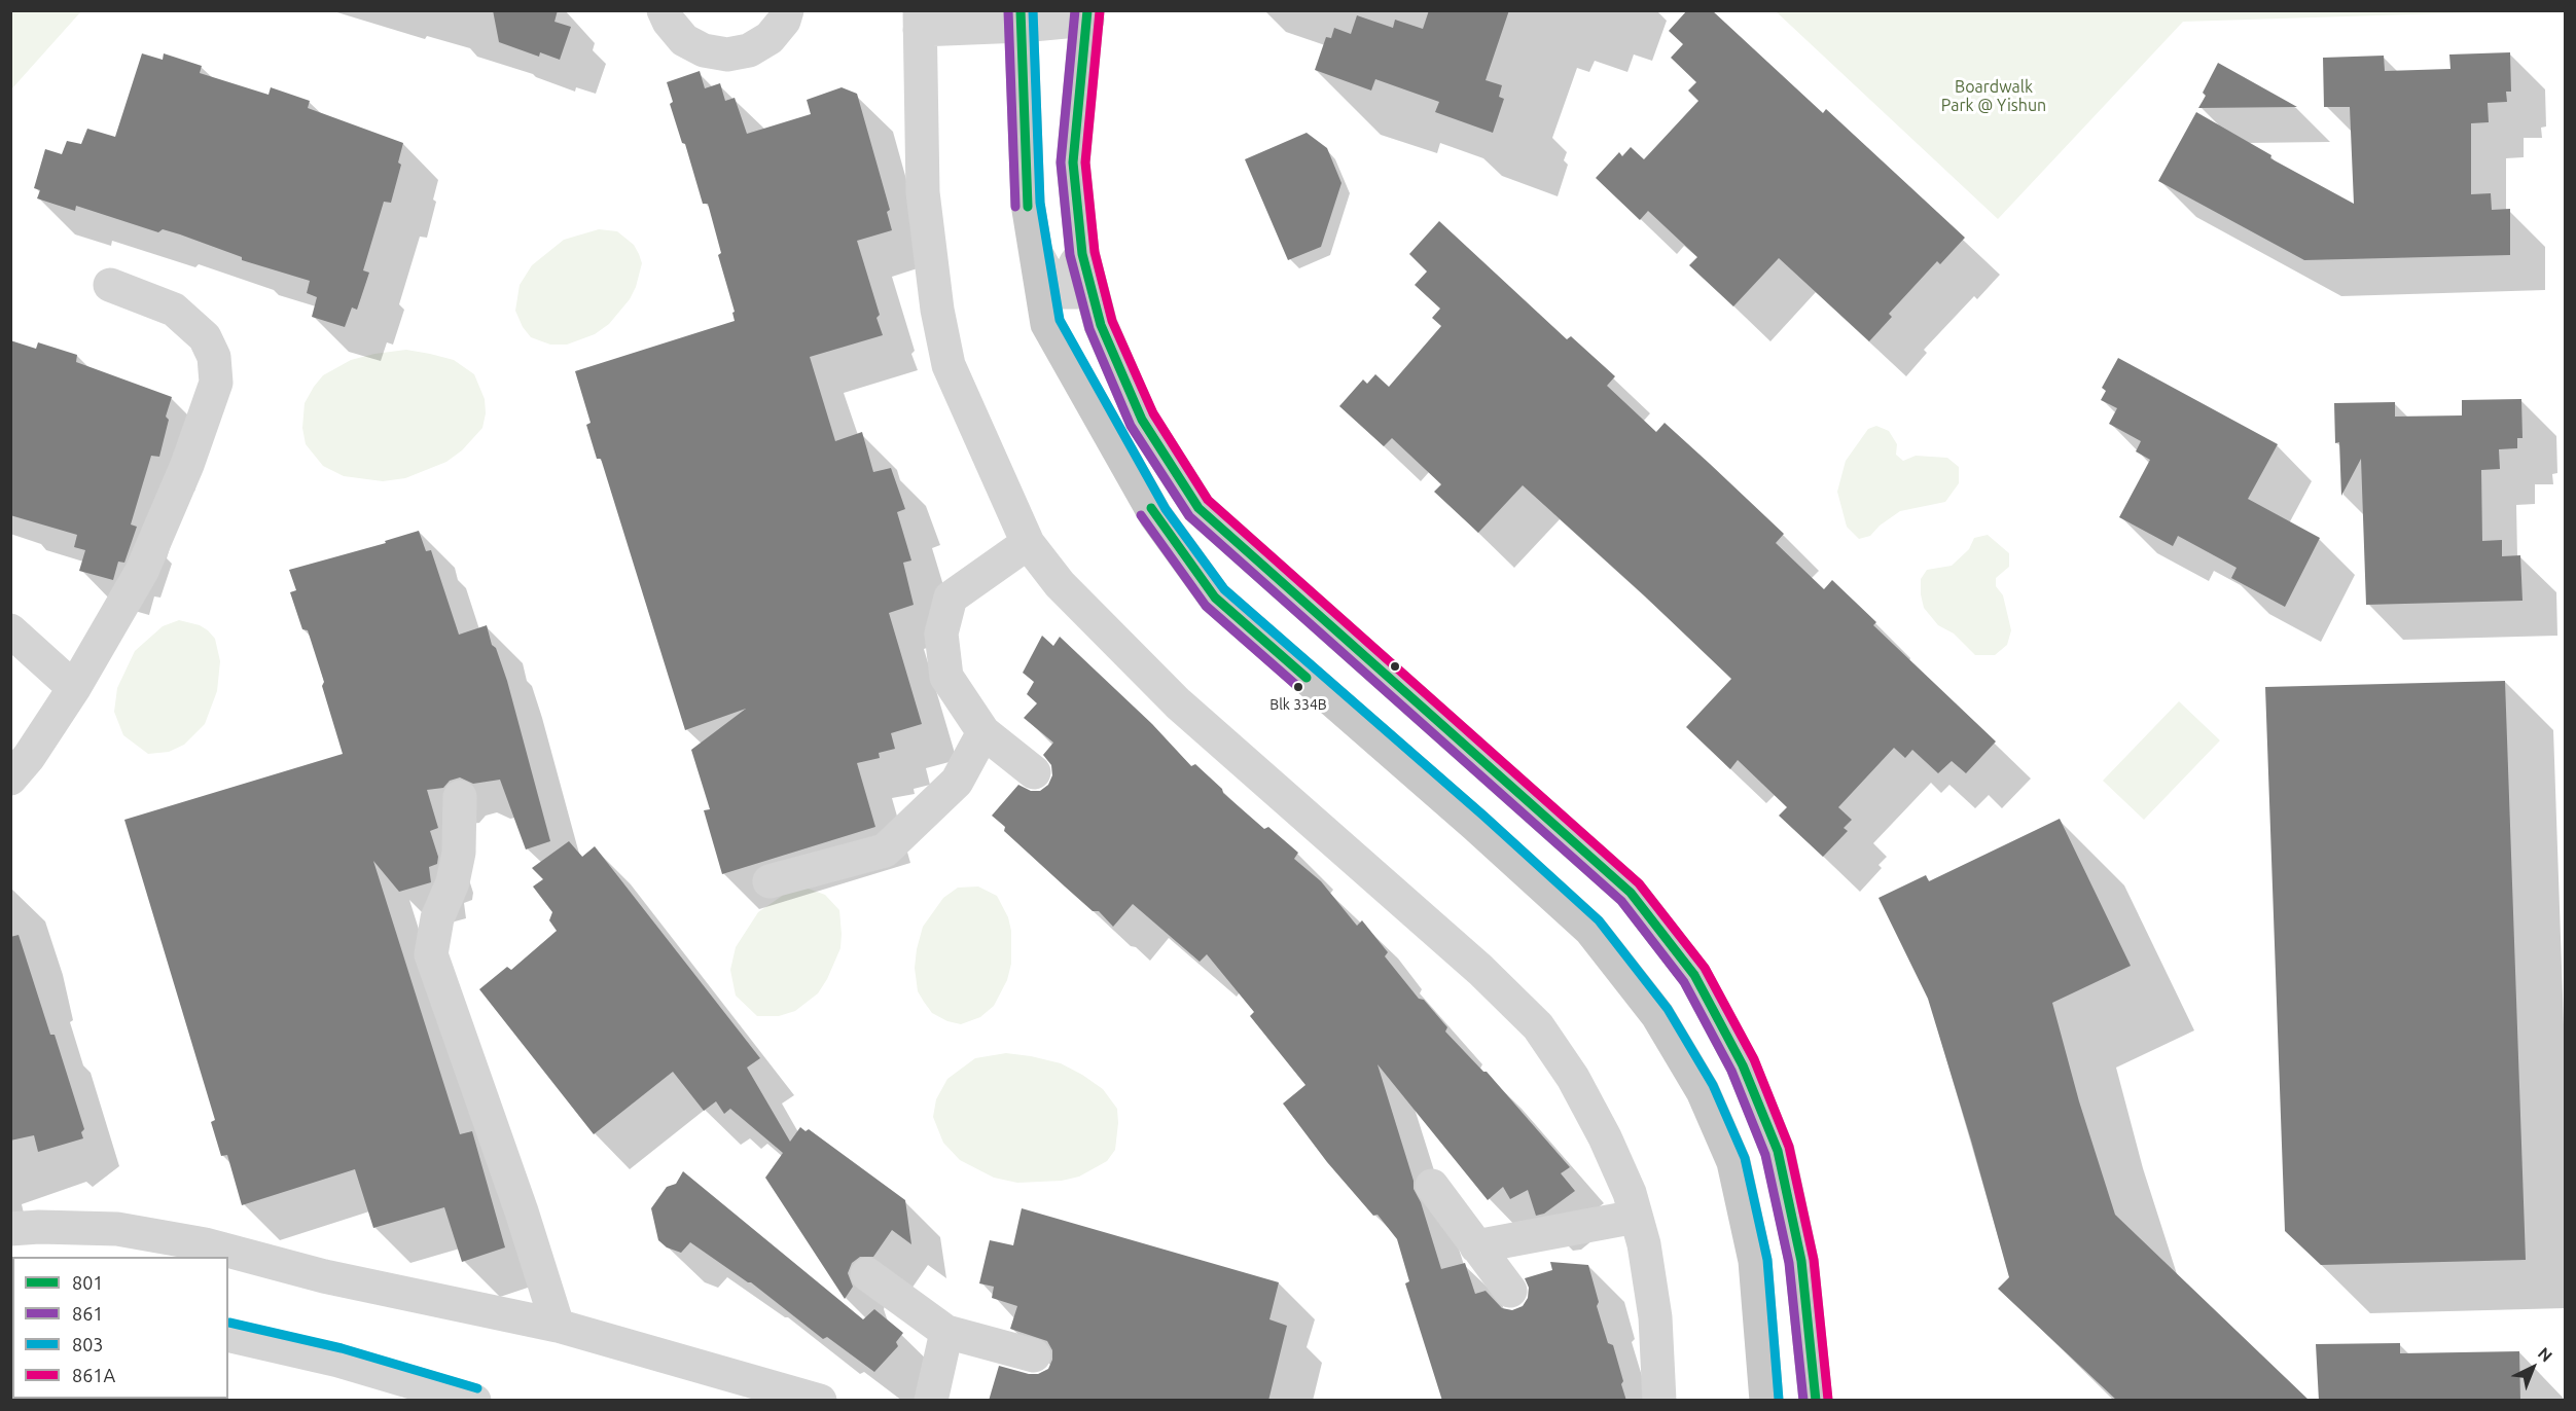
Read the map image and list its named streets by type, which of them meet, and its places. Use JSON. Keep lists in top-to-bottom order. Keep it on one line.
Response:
{"parks":["Boardwalk Park @ Yishun"],"places":["Blk 334B"],"lines":["transit line 801","transit line 861","transit line 803","transit line 861A"],"legend":["801","861","803","861A"],"north":"top right"}
